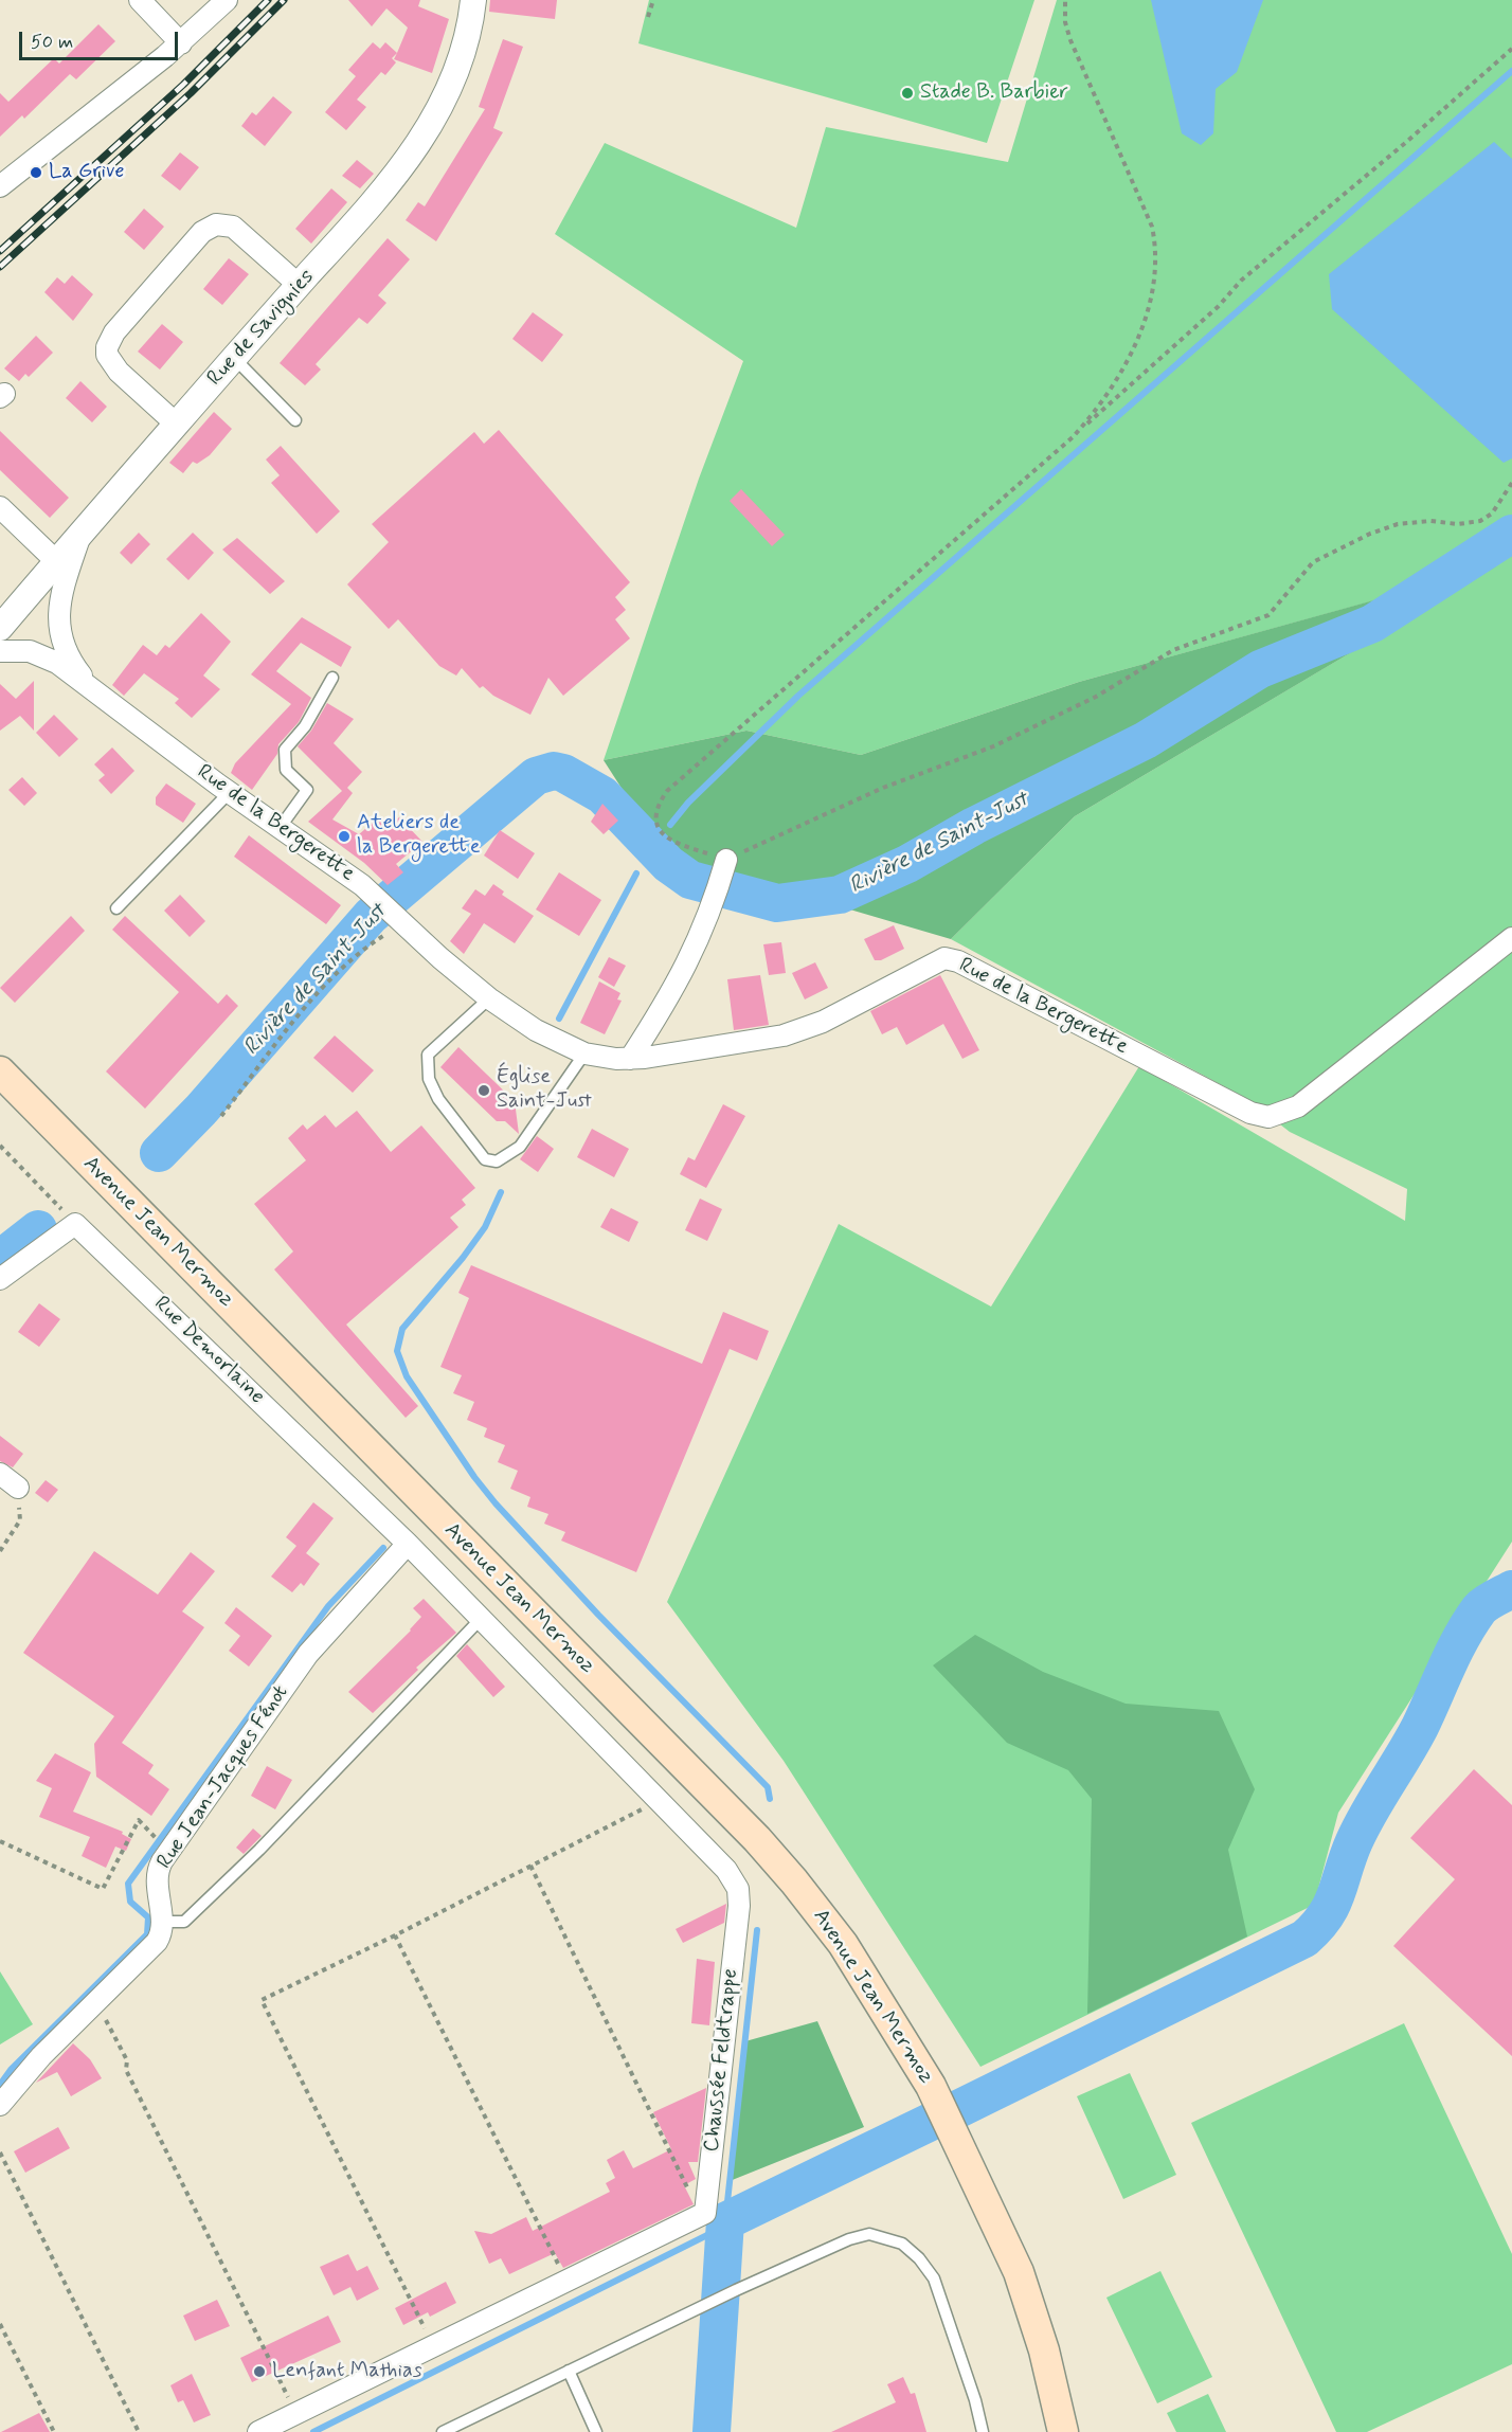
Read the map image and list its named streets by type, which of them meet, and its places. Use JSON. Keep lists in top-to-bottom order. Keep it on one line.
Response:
{"streets":{"main road":["Avenue Jean Mermoz"],"street":["Rue de Savignies","Rue de la Bergerette","Rue Demorlaine","Rue Jean-Jacques Fénot","Chaussée Feldtrappe"]},"crossings":[["Rue de Savignies","Rue de la Bergerette"],["Rue Demorlaine","Rue Jean-Jacques Fénot"],["Rue Demorlaine","Chaussée Feldtrappe"],["Rue Jean-Jacques Fénot","Chaussée Feldtrappe"]],"water":["Rivière de Saint-Just"],"places":["Stade B. Barbier","La Grive","Ateliers de la Bergerette","Église Saint-Just","Lenfant Mathias"],"scale_bar":"50 m"}
